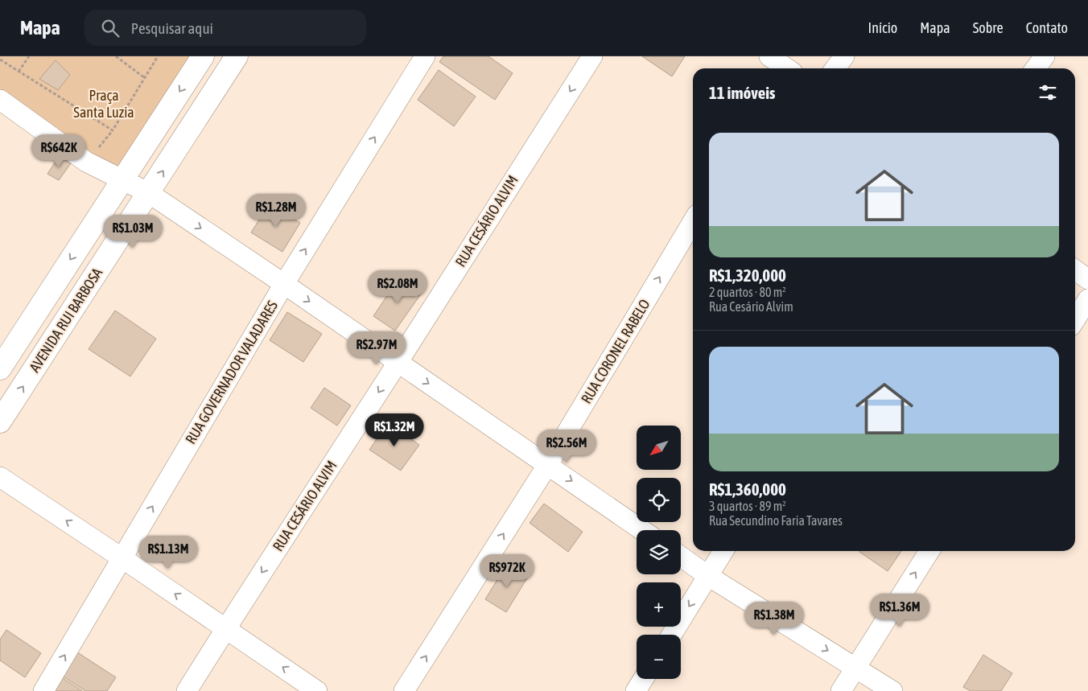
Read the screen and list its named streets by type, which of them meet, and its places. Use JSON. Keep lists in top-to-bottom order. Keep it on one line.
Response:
{"streets":{"street":["RUA CESÁRIO ALVIM","AVENIDA RUI BARBOSA","RUA CORONEL RABELO","RUA GOVERNADOR VALADARES"]},"one_way":["RUA CESÁRIO ALVIM","RUA CORONEL RABELO","RUA GOVERNADOR VALADARES"],"parks":["Praça Santa Luzia"],"north":"bottom left","page":{"header":"Mapa","search":"Pesquisar aqui","nav":["Início","Mapa","Sobre","Contato"],"heading":"11 imóveis","list":[{"name":"R$1,320,000","note":"2 quartos · 80 m² · Rua Cesário Alvim"},{"name":"R$1,360,000","note":"3 quartos · 89 m² · Rua Secundino Faria Tavares"}],"price":["R$642K","R$1.28M","R$1.03M","R$2.08M","R$2.97M","R$1.32M","R$2.56M","R$1.13M","R$972K","R$1.36M","R$1.38M"],"map_buttons":["+","−"]}}
